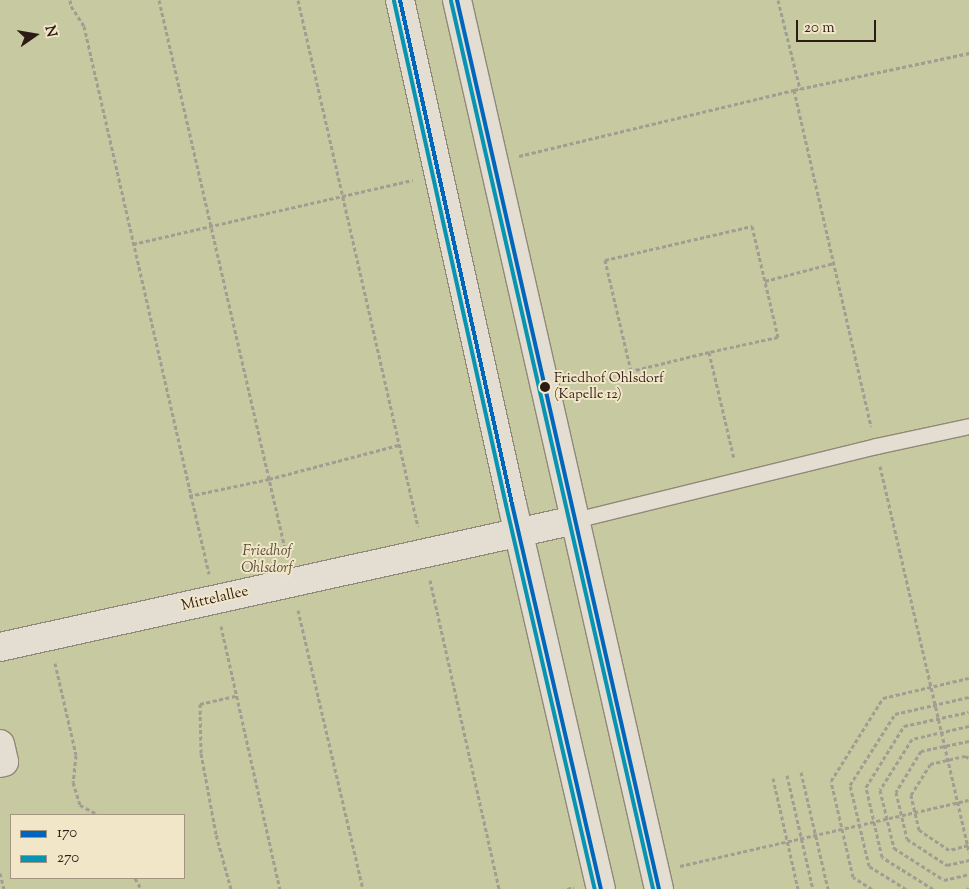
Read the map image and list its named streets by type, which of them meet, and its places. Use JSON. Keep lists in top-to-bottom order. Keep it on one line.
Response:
{"streets":{"street":["Mittelallee"]},"parks":["Friedhof Ohlsdorf"],"places":["Friedhof Ohlsdorf (Kapelle 12)"],"lines":["transit line 170","transit line 270"],"legend":["170","270"],"scale_bar":"20 m","north":"right"}
